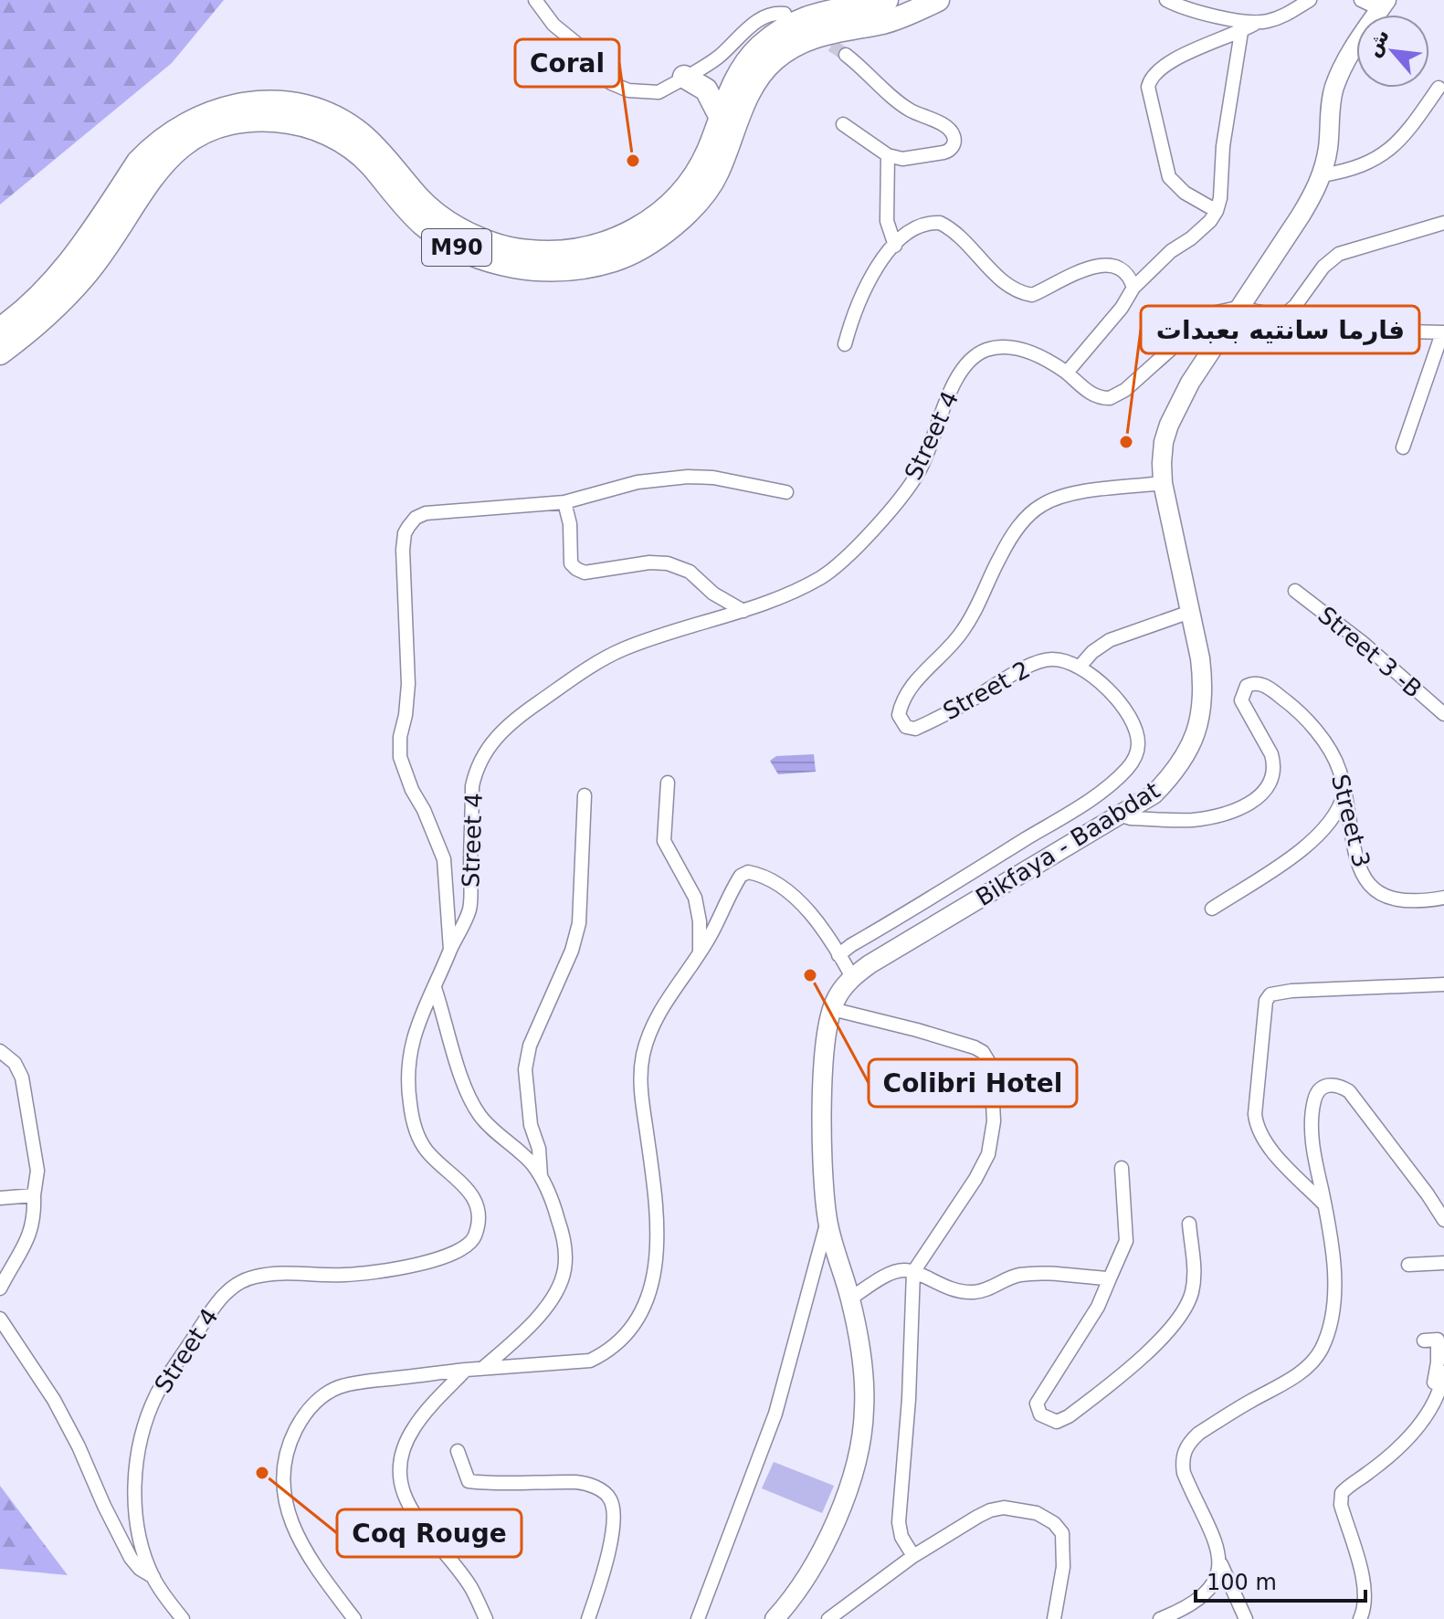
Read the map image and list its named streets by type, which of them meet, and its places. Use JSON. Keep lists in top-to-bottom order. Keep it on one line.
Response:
{"streets":{"highway":["M90"],"main road":["Bikfaya - Baabdat"],"street":["Street 4","Street 3 -B","Street 2","Street 3"]},"crossings":[["Street 4","Bikfaya - Baabdat"],["Street 2","Bikfaya - Baabdat"],["Street 3","Bikfaya - Baabdat"]],"places":["Coral","فارما سانتيه بعبدات","Colibri Hotel","Coq Rouge"],"scale_bar":"100 m","north":"top left"}
